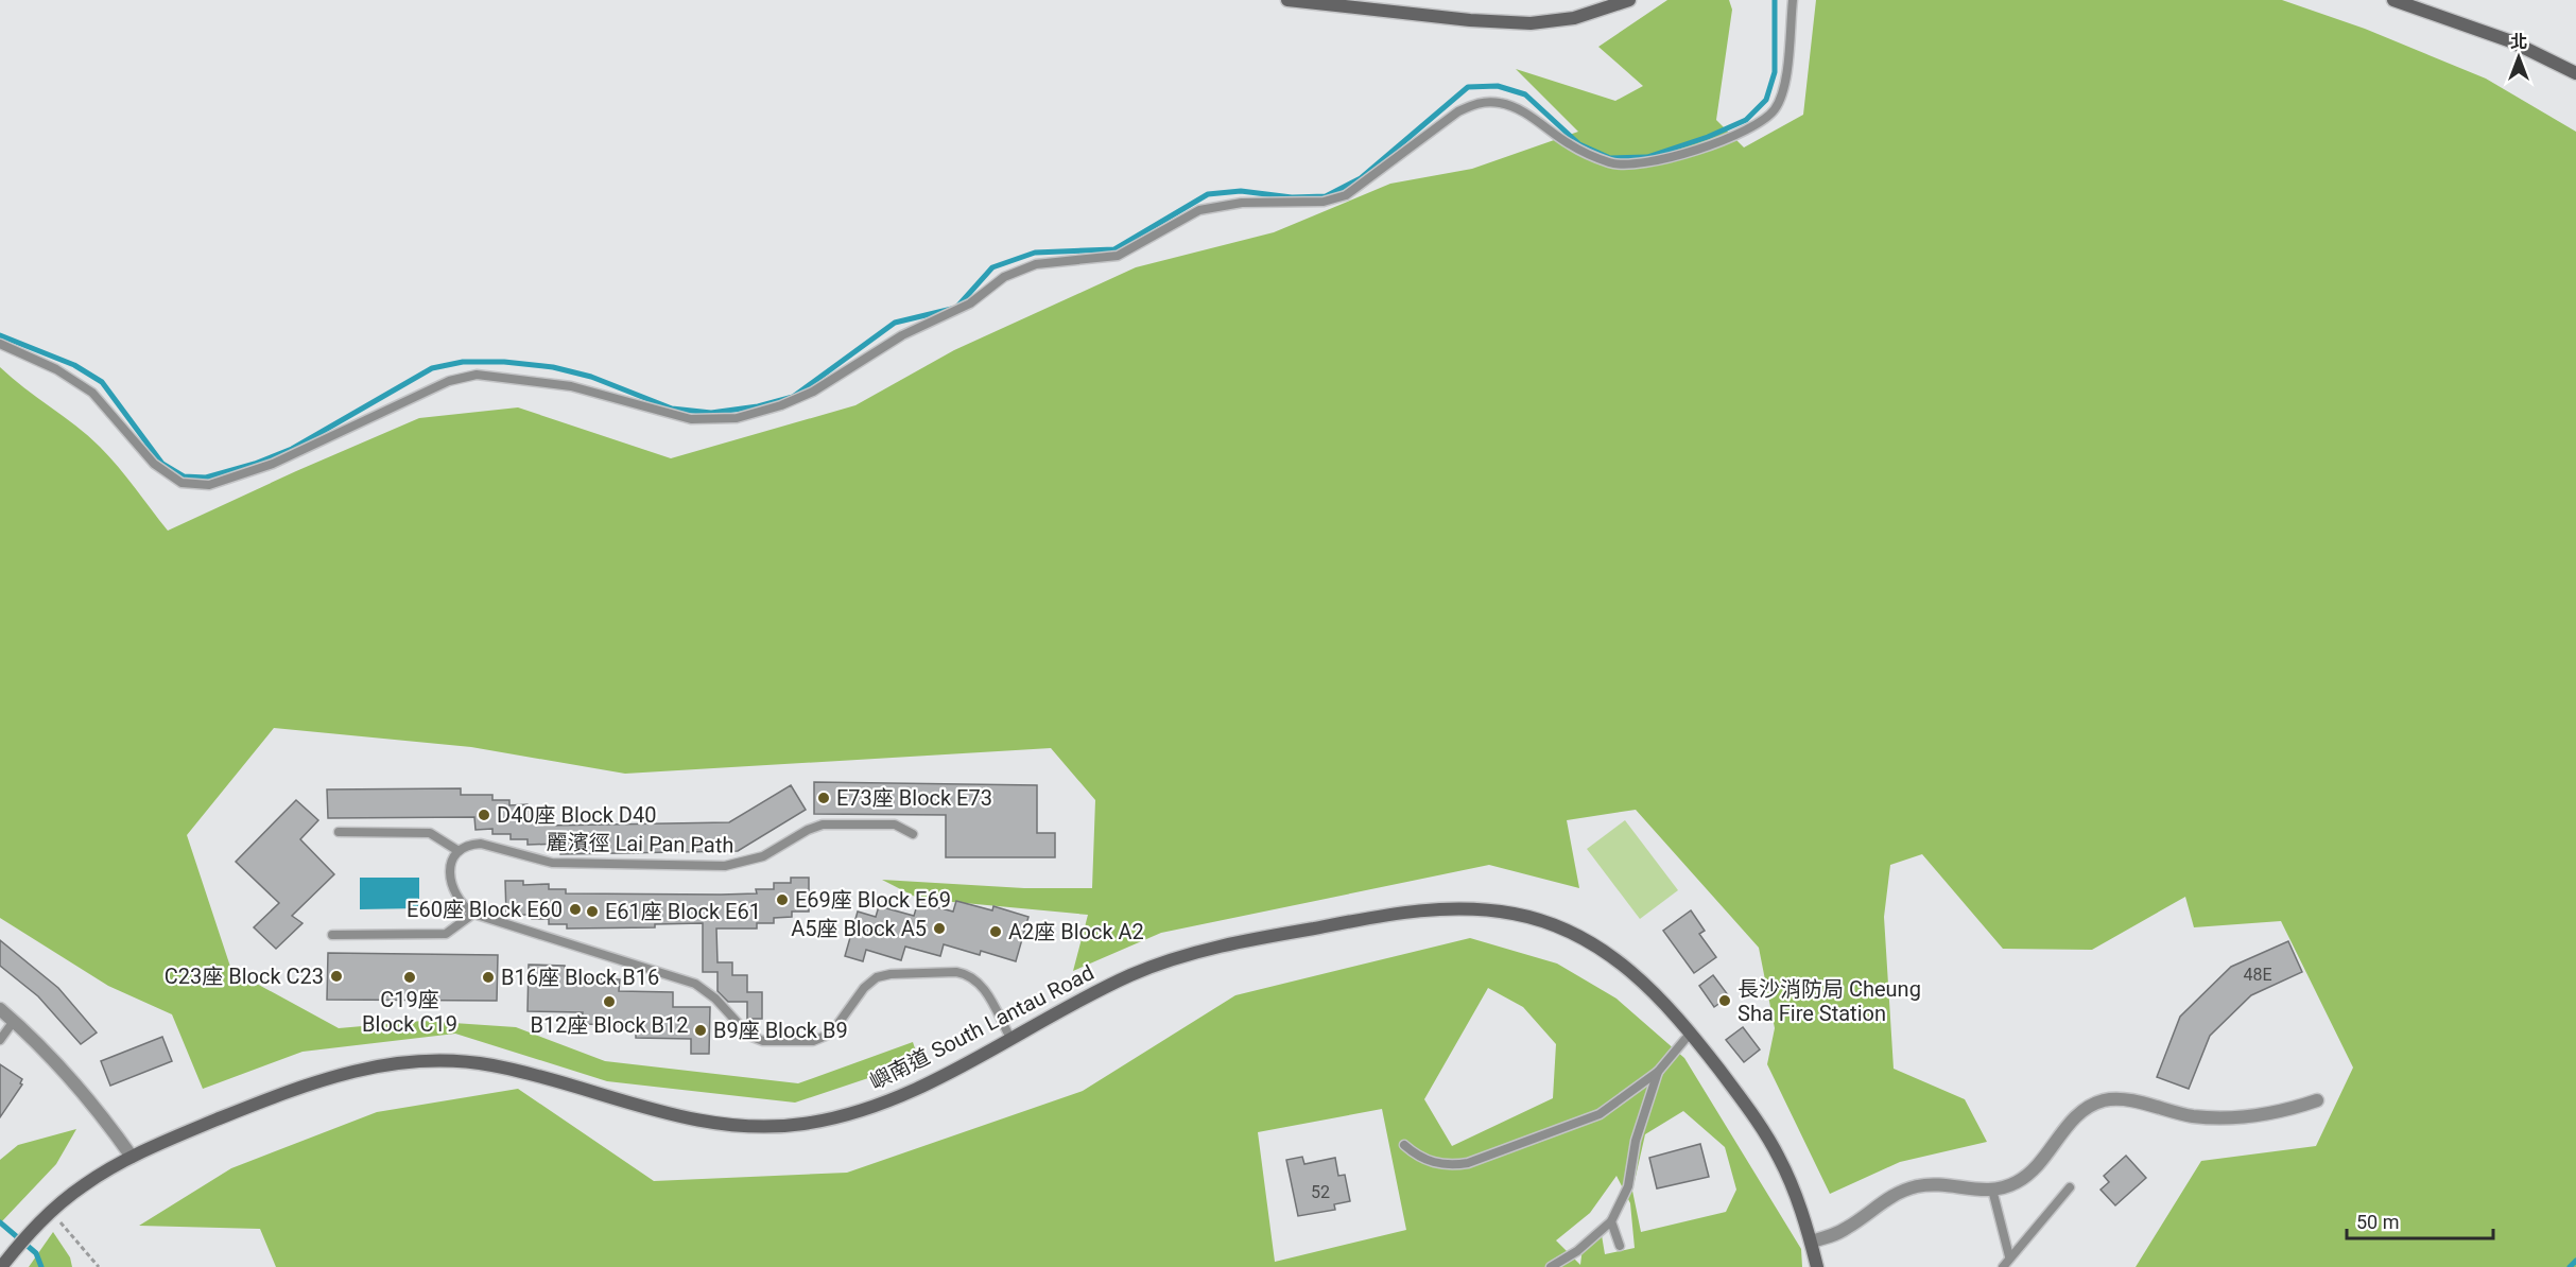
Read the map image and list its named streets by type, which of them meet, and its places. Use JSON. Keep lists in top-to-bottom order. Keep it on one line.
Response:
{"streets":{"main road":["嶼南道 South Lantau Road"],"lane":["麗濱徑 Lai Pan Path"]},"places":["E73座 Block E73","D40座 Block D40","E69座 Block E69","E60座 Block E60","E61座 Block E61","A5座 Block A5","A2座 Block A2","C23座 Block C23","C19座 Block C19","B16座 Block B16","長沙消防局 Cheung Sha Fire Station","B12座 Block B12","B9座 Block B9"],"house_numbers":["48E","52"],"scale_bar":"50 m","north":"top"}
